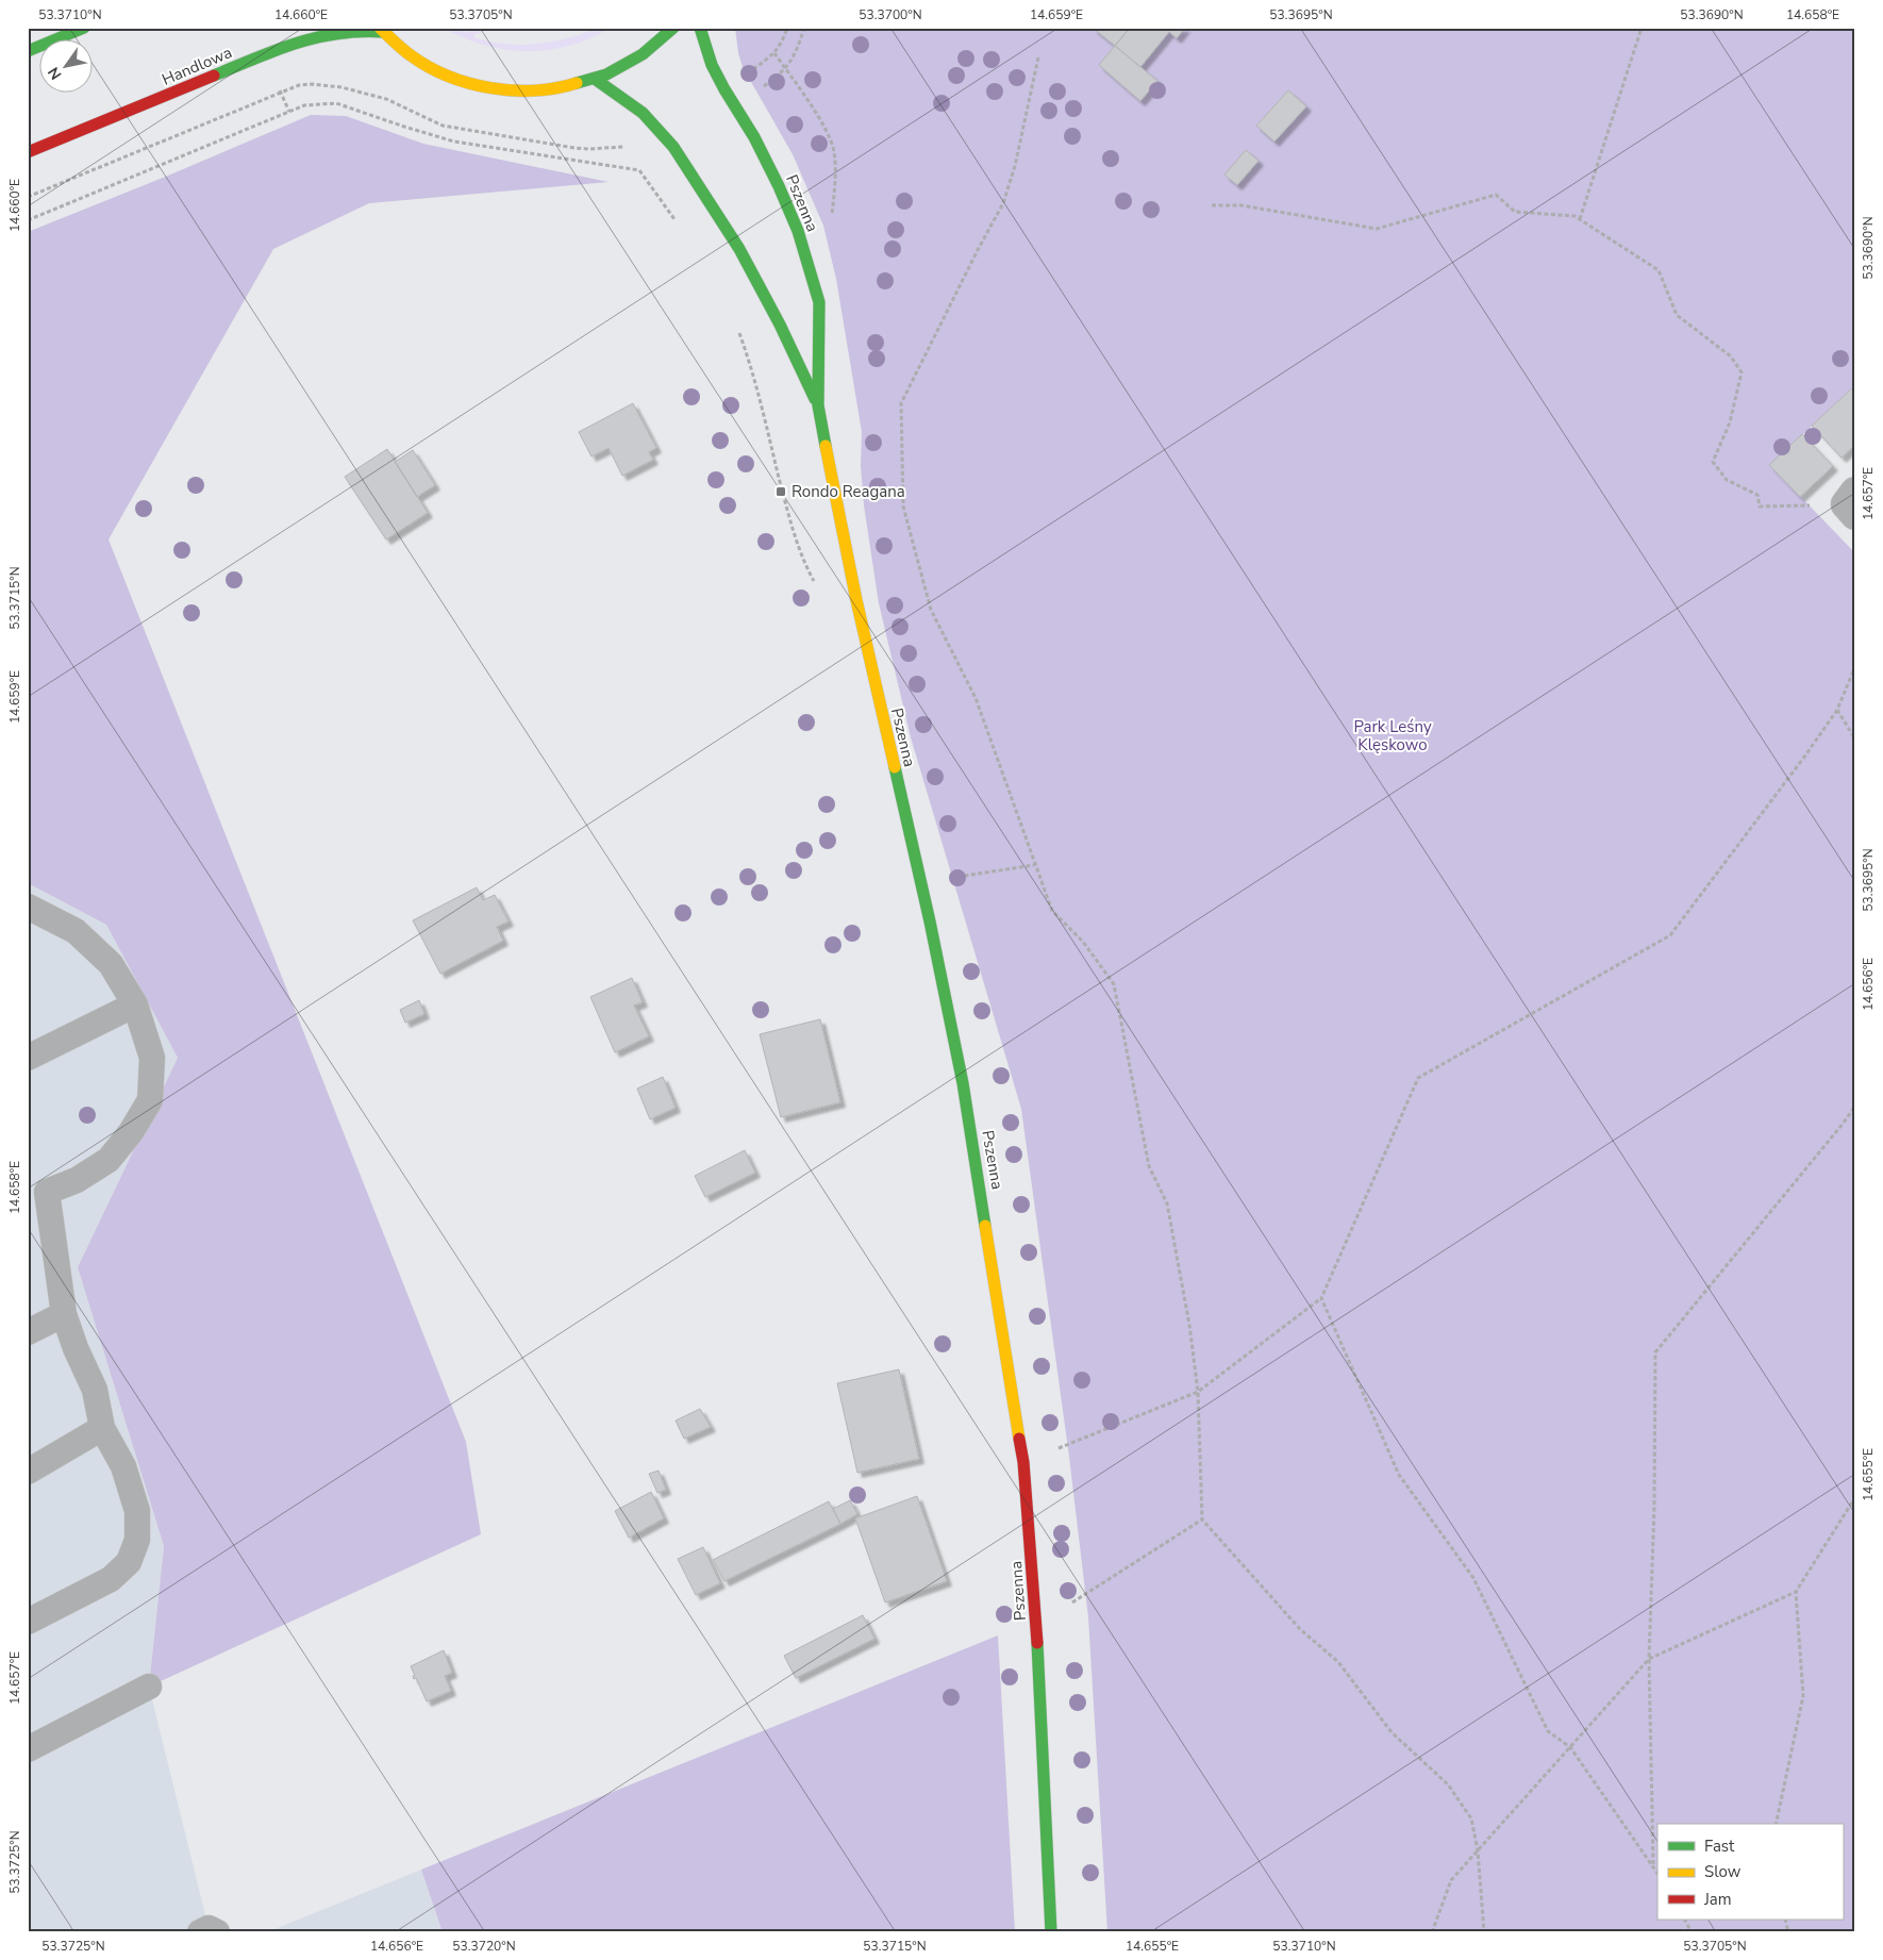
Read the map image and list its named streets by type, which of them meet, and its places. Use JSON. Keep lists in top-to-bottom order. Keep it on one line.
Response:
{"streets":{"street":["Handlowa","Pszenna"]},"parks":["Park Leśny Klęskowo"],"places":{"transit":["Rondo Reagana"]},"legend":["Fast","Slow","Jam"],"north":"bottom left","coordinates":["53.3710°N","14.660°E","53.3705°N","53.3700°N","14.659°E","53.3695°N","53.3690°N","14.658°E","14.657°E","53.3715°N","14.656°E","14.655°E","53.3725°N","53.3720°N"]}
